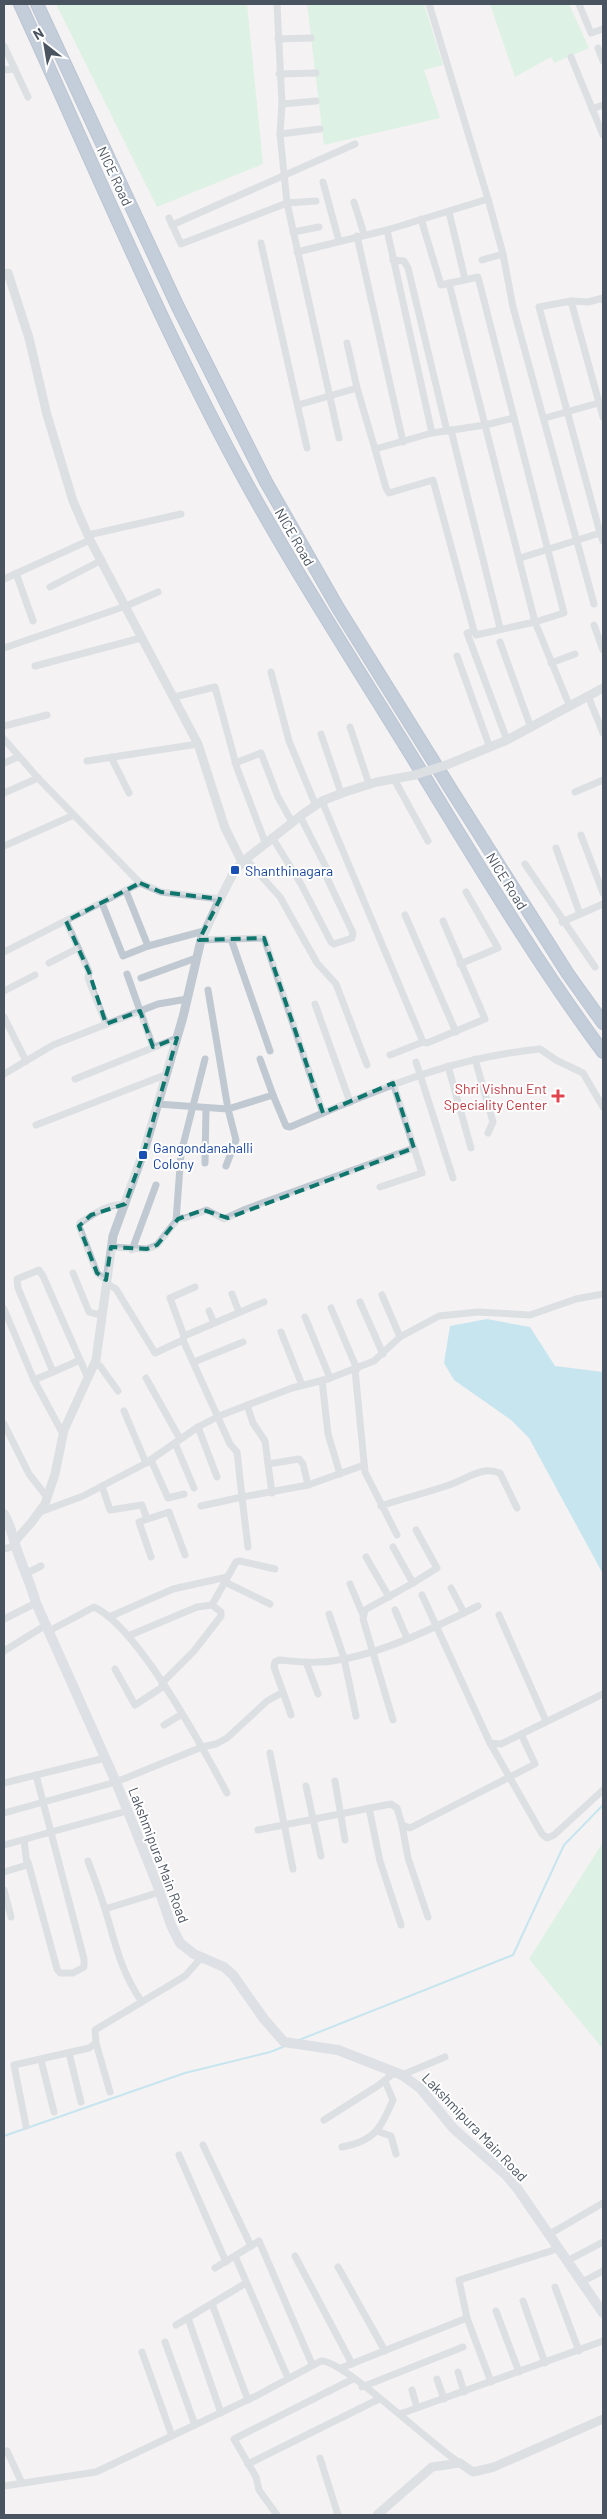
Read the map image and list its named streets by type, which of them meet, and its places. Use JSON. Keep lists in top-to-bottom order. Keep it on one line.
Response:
{"streets":{"highway":["NICE Road"],"main road":["Lakshmipura Main Road"]},"places":{"transit":["Shanthinagara","Gangondanahalli Colony"],"health":["Shri Vishnu Ent Speciality Center"]},"north":"top left"}
